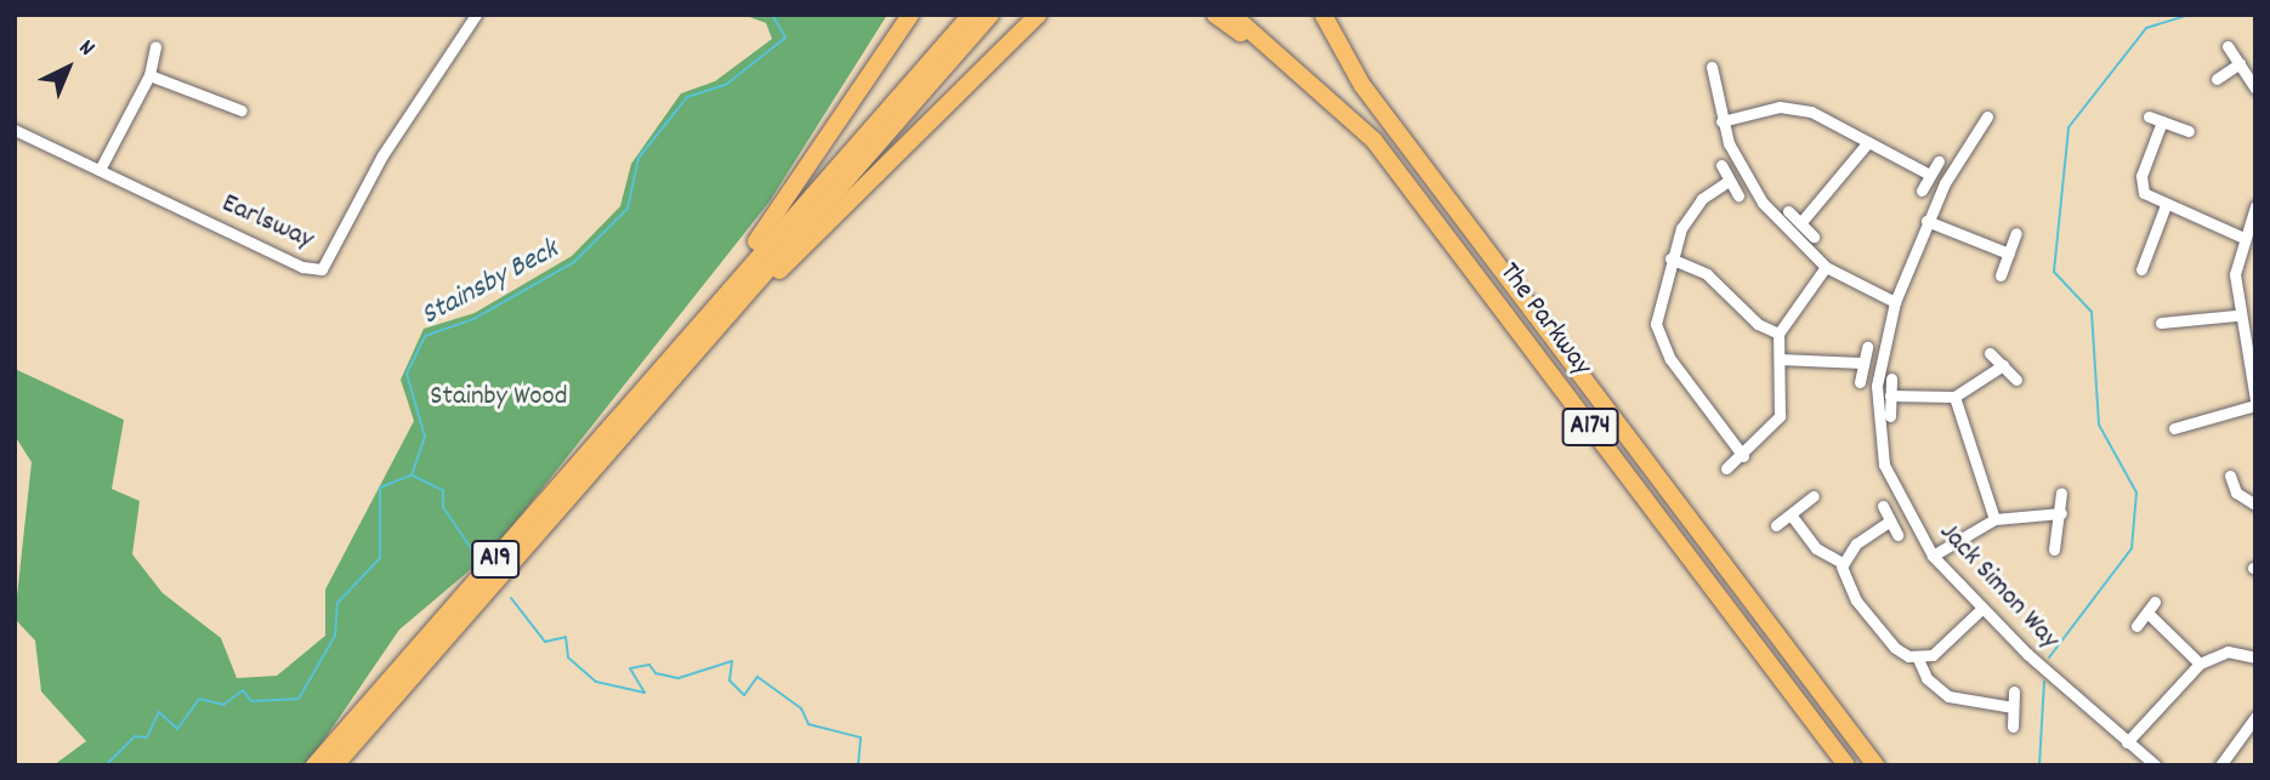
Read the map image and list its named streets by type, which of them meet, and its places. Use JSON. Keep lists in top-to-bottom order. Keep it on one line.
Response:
{"streets":{"highway":["The Parkway","A174","A19"],"street":["Earlsway","Jack Simon Way"]},"water":["Stainsby Beck"],"parks":["Stainby Wood"],"north":"top right"}
